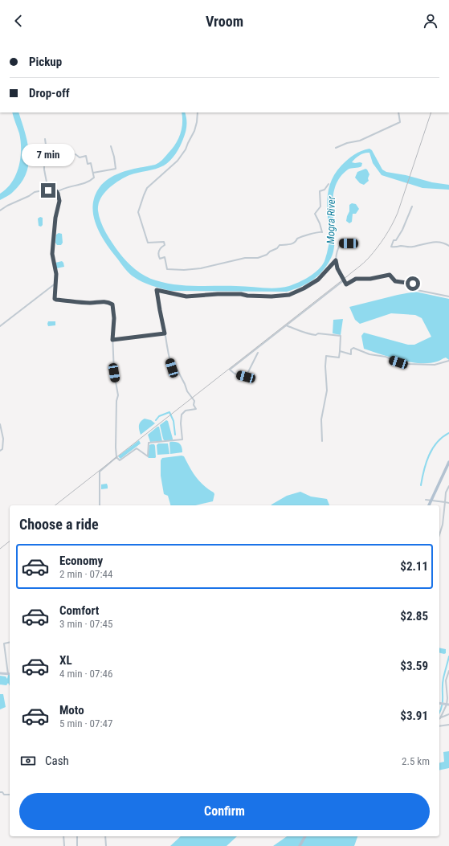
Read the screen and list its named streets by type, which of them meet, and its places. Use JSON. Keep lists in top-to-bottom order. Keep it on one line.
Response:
{"water":["Mogra River"],"page":{"header":"Vroom","banner":["Pickup","Drop-off"],"bubble":"7 min","heading":"Choose a ride","list":[{"name":"Economy","note":"2 min · 07:44","value":"$2.11"},{"name":"Comfort","note":"3 min · 07:45","value":"$2.85"},{"name":"XL","note":"4 min · 07:46","value":"$3.59"},{"name":"Moto","note":"5 min · 07:47","value":"$3.91"}],"pay":["Cash","2.5 km"],"buttons":"Confirm"}}
